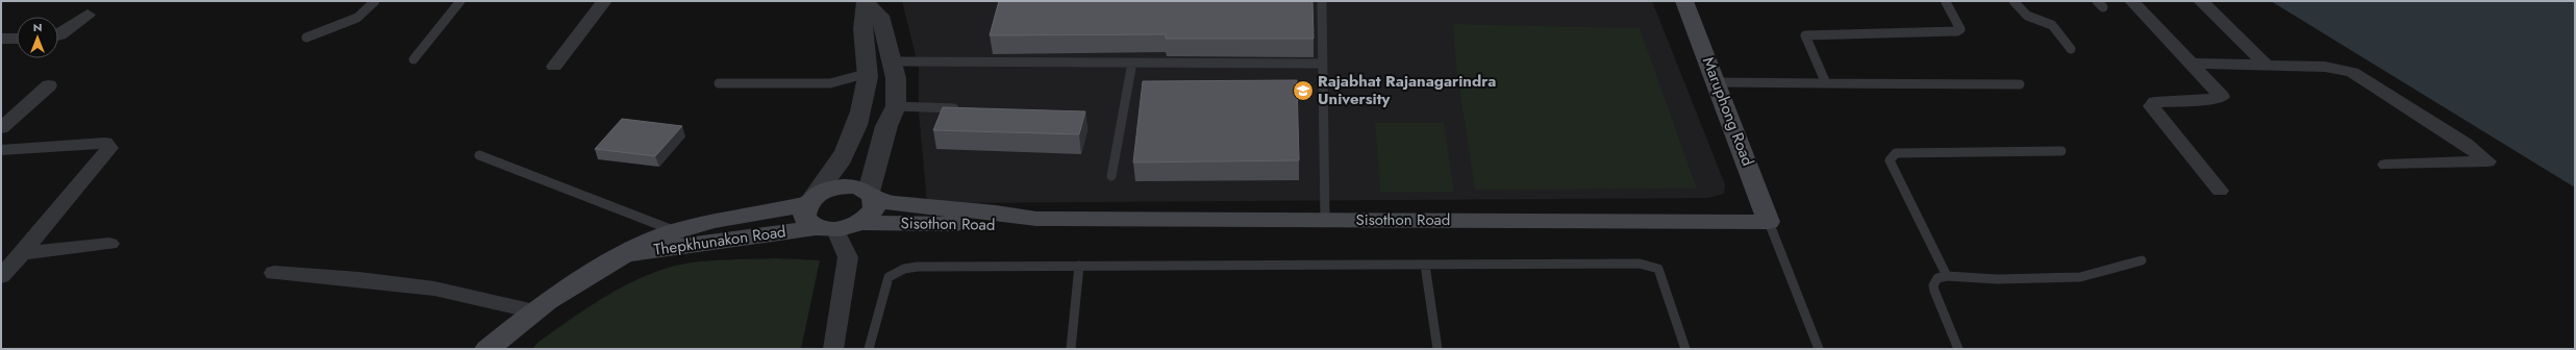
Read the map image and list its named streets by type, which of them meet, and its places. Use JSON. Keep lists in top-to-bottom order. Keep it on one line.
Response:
{"streets":{"main road":["Maruphong Road","Sisothon Road","Thepkhunakon Road"]},"crossings":[["Maruphong Road","Sisothon Road"],["Sisothon Road","Thepkhunakon Road"]],"places":{"school or university":["Rajabhat Rajanagarindra University"]},"north":"top"}
